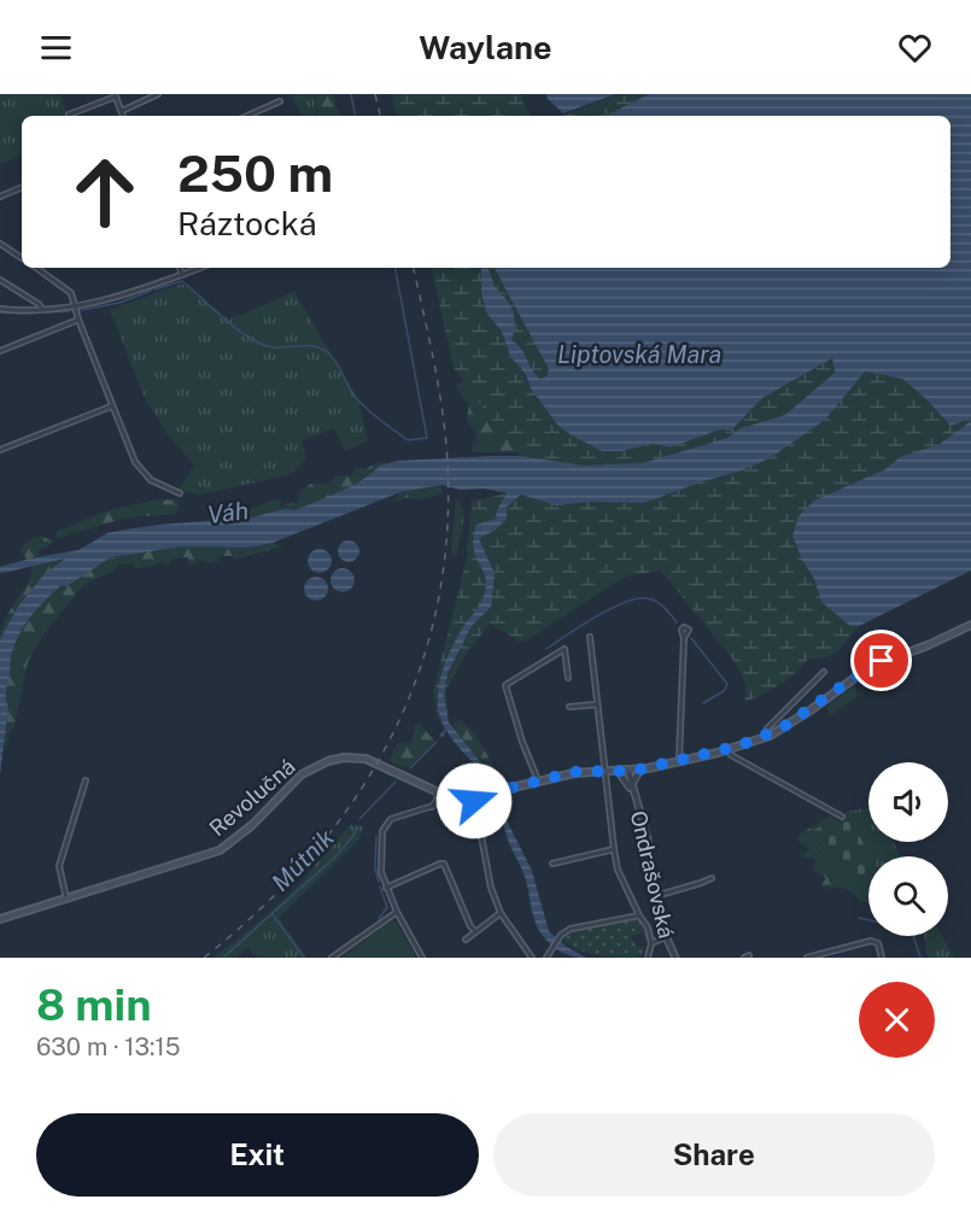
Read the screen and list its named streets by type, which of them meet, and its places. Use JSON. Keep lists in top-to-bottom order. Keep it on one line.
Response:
{"streets":{"main road":["Revolučná"],"street":["Ondrašovská"]},"water":["Liptovská Mara","Váh","Mútnik"],"page":{"header":"Waylane","turn":["250 m","Ráztocká"],"heading":["8 min","630 m · 13:15"],"buttons":["Exit","Share"]}}
